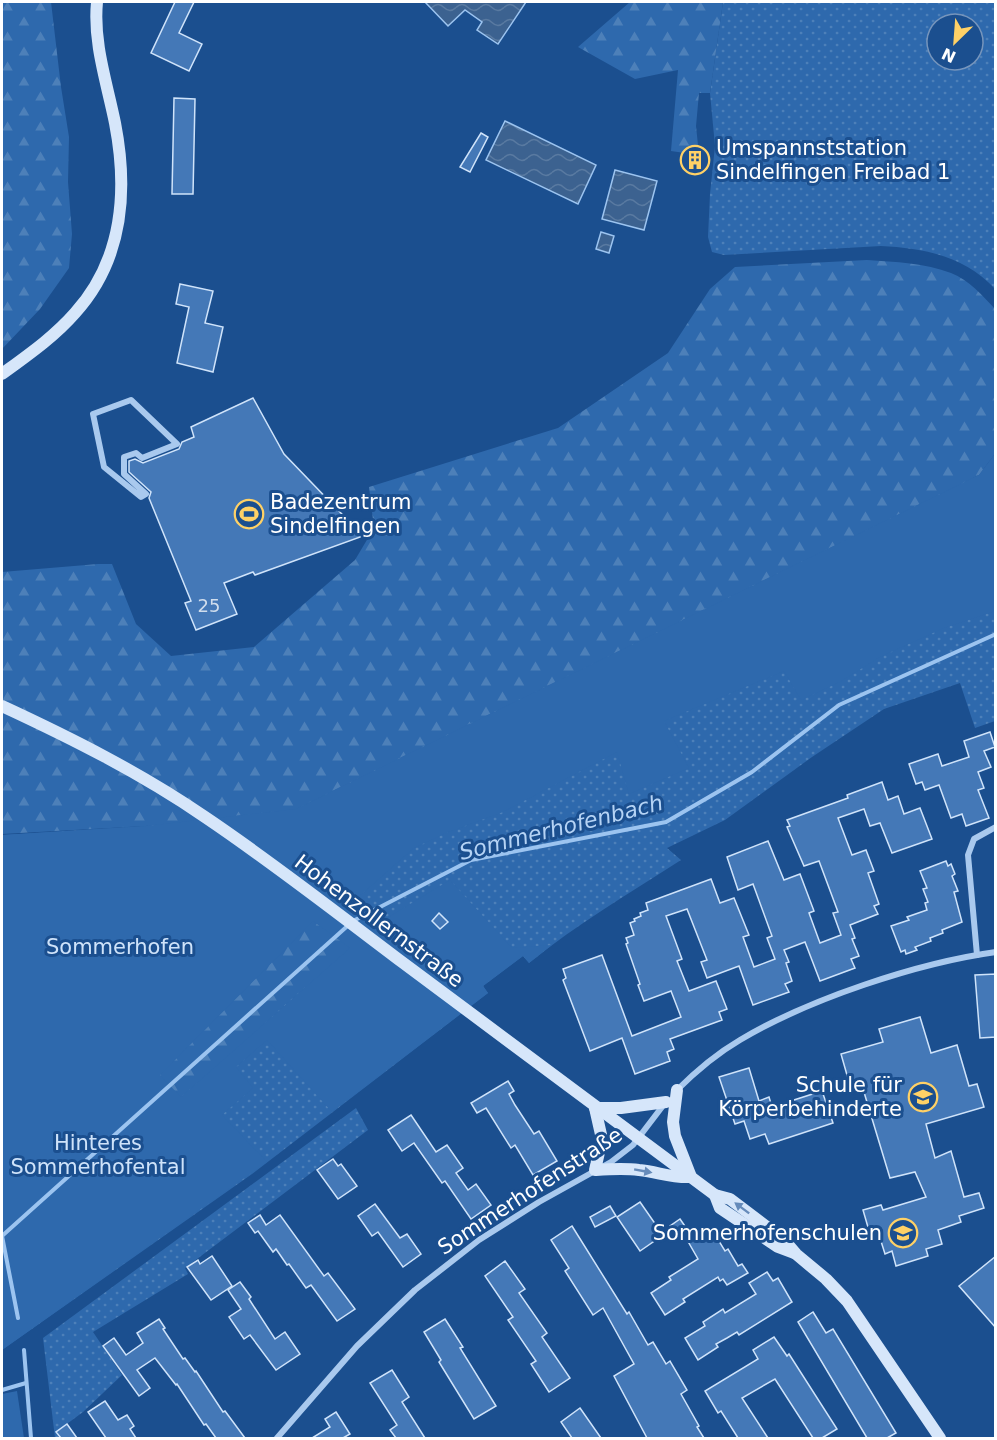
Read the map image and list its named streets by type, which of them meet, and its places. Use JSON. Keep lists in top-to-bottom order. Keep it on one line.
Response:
{"streets":{"street":["Hohenzollernstraße","Sommerhofenstraße"]},"crossings":[["Hohenzollernstraße","Sommerhofenstraße"]],"water":["Sommerhofenbach"],"parks":["Sommerhofen","Hinteres Sommerhofental"],"places":{"building":["Umspannststation Sindelfingen Freibad 1"],"sports":["Badezentrum Sindelfingen"],"school or university":["Schule für Körperbehinderte","Sommerhofenschulen"]},"house_numbers":["25"],"north":"bottom left"}
